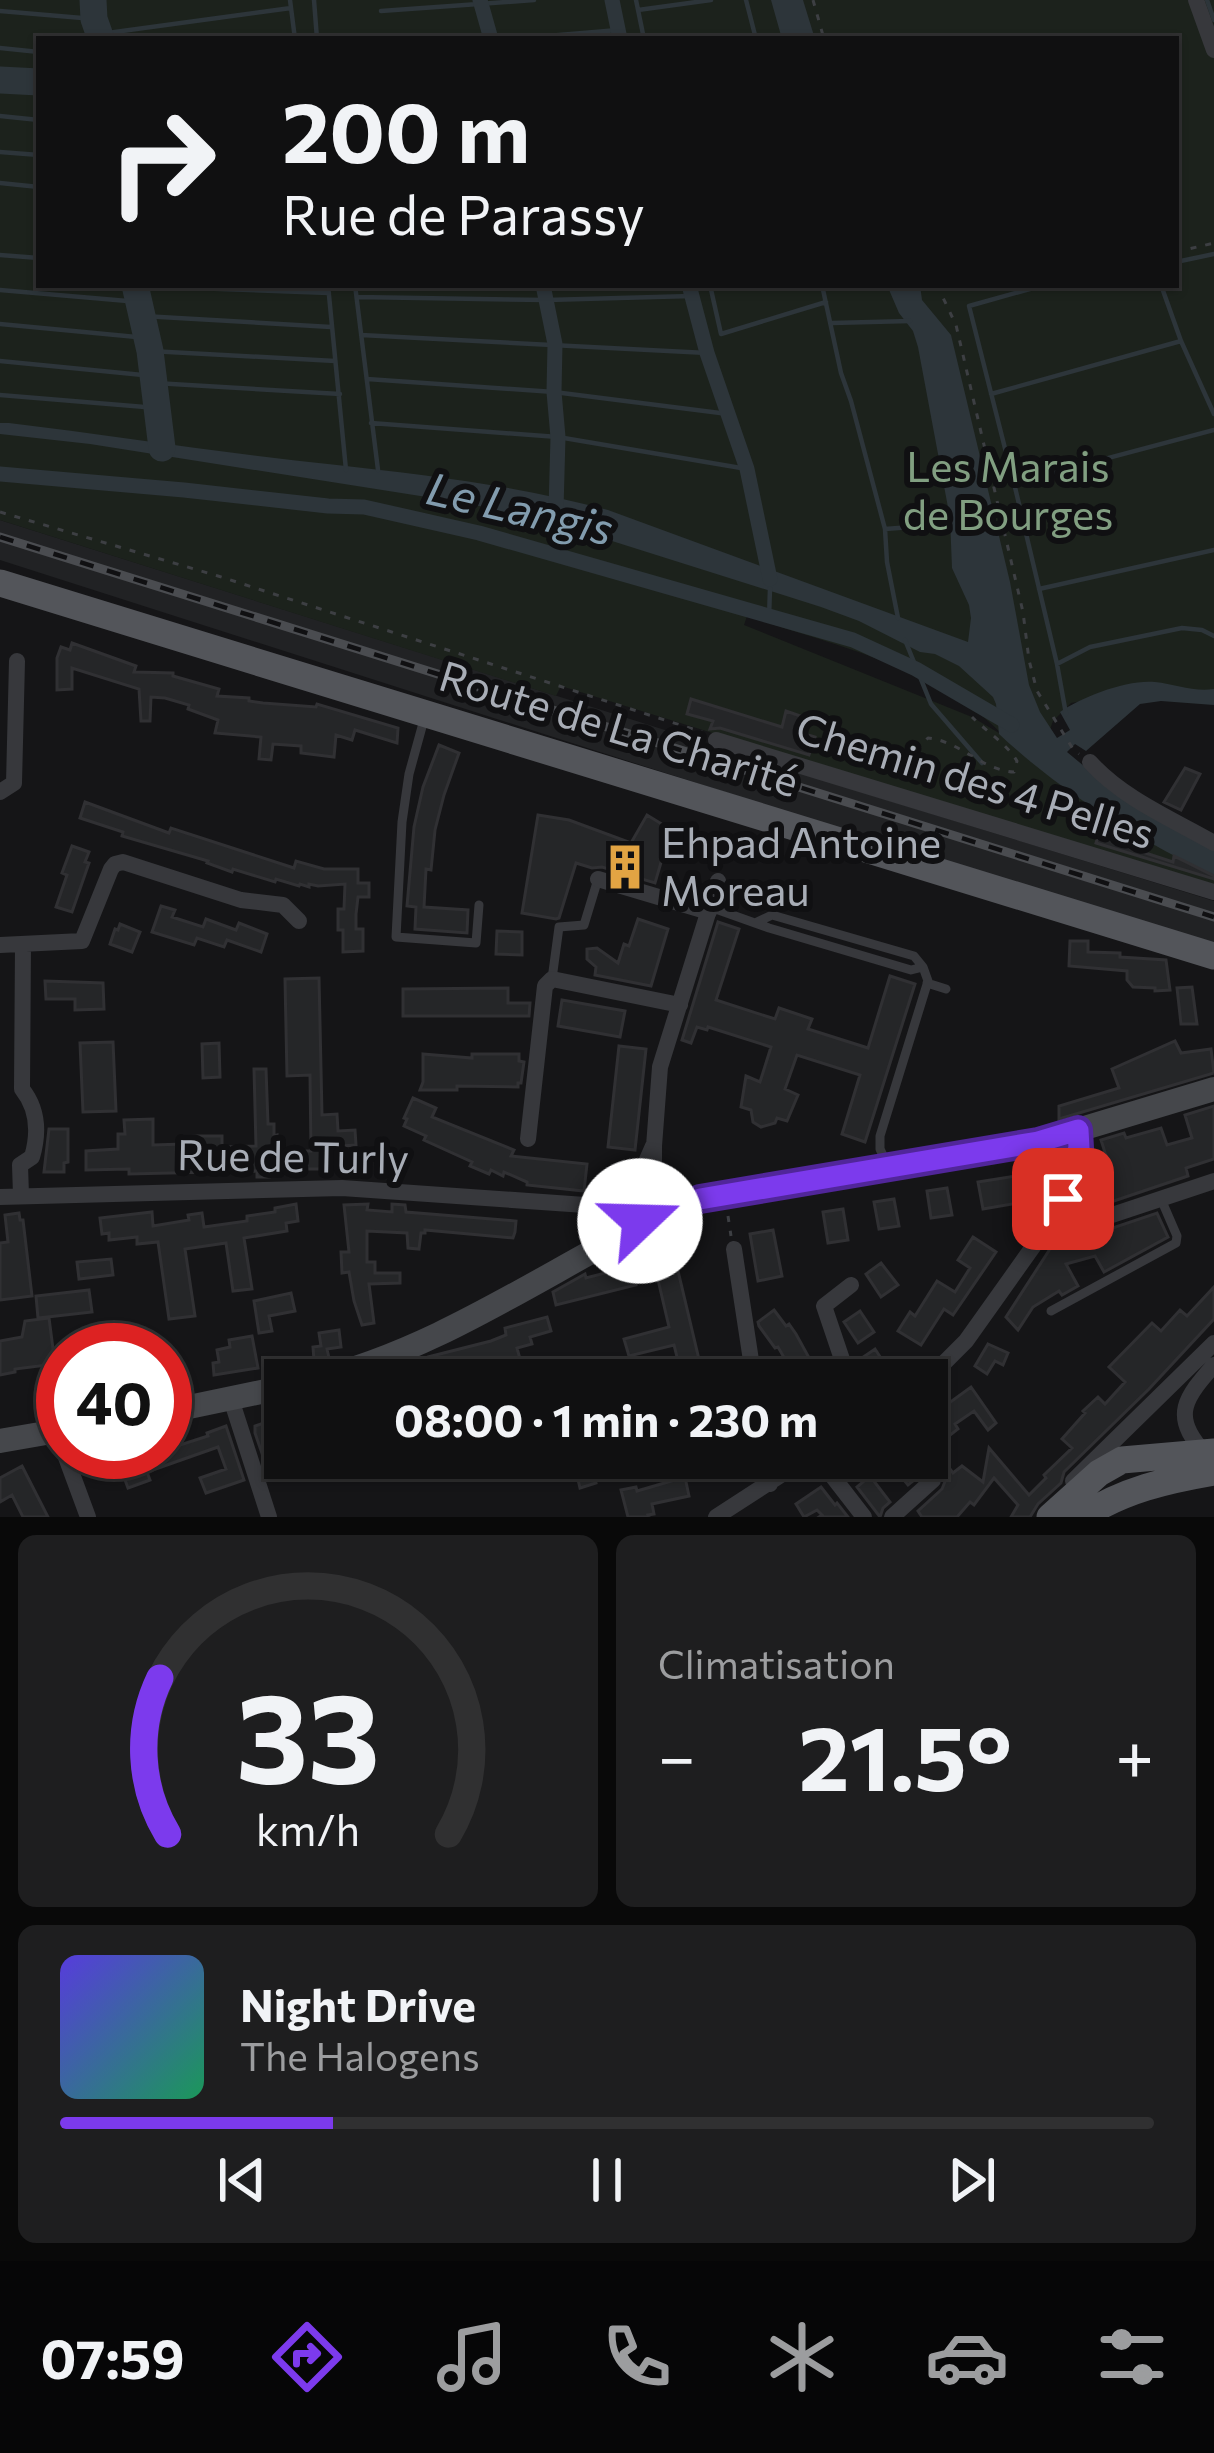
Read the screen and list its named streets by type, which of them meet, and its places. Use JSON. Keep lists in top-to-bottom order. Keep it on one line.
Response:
{"streets":{"main road":["Route de La Charité"],"street":["Chemin des 4 Pelles","Rue de Turly"]},"water":["Le Langis"],"parks":["Les Marais de Bourges"],"places":{"building":["Ehpad Antoine Moreau"]},"page":{"turn":["200 m","Rue de Parassy"],"limit":"40","trip":"08:00 · 1 min · 230 m","tile":"Climatisation","heat":["−","21.5°","+"],"song":["Night Drive","The Halogens"],"tabs":"07:59","gauge":["33","km/h"]}}
